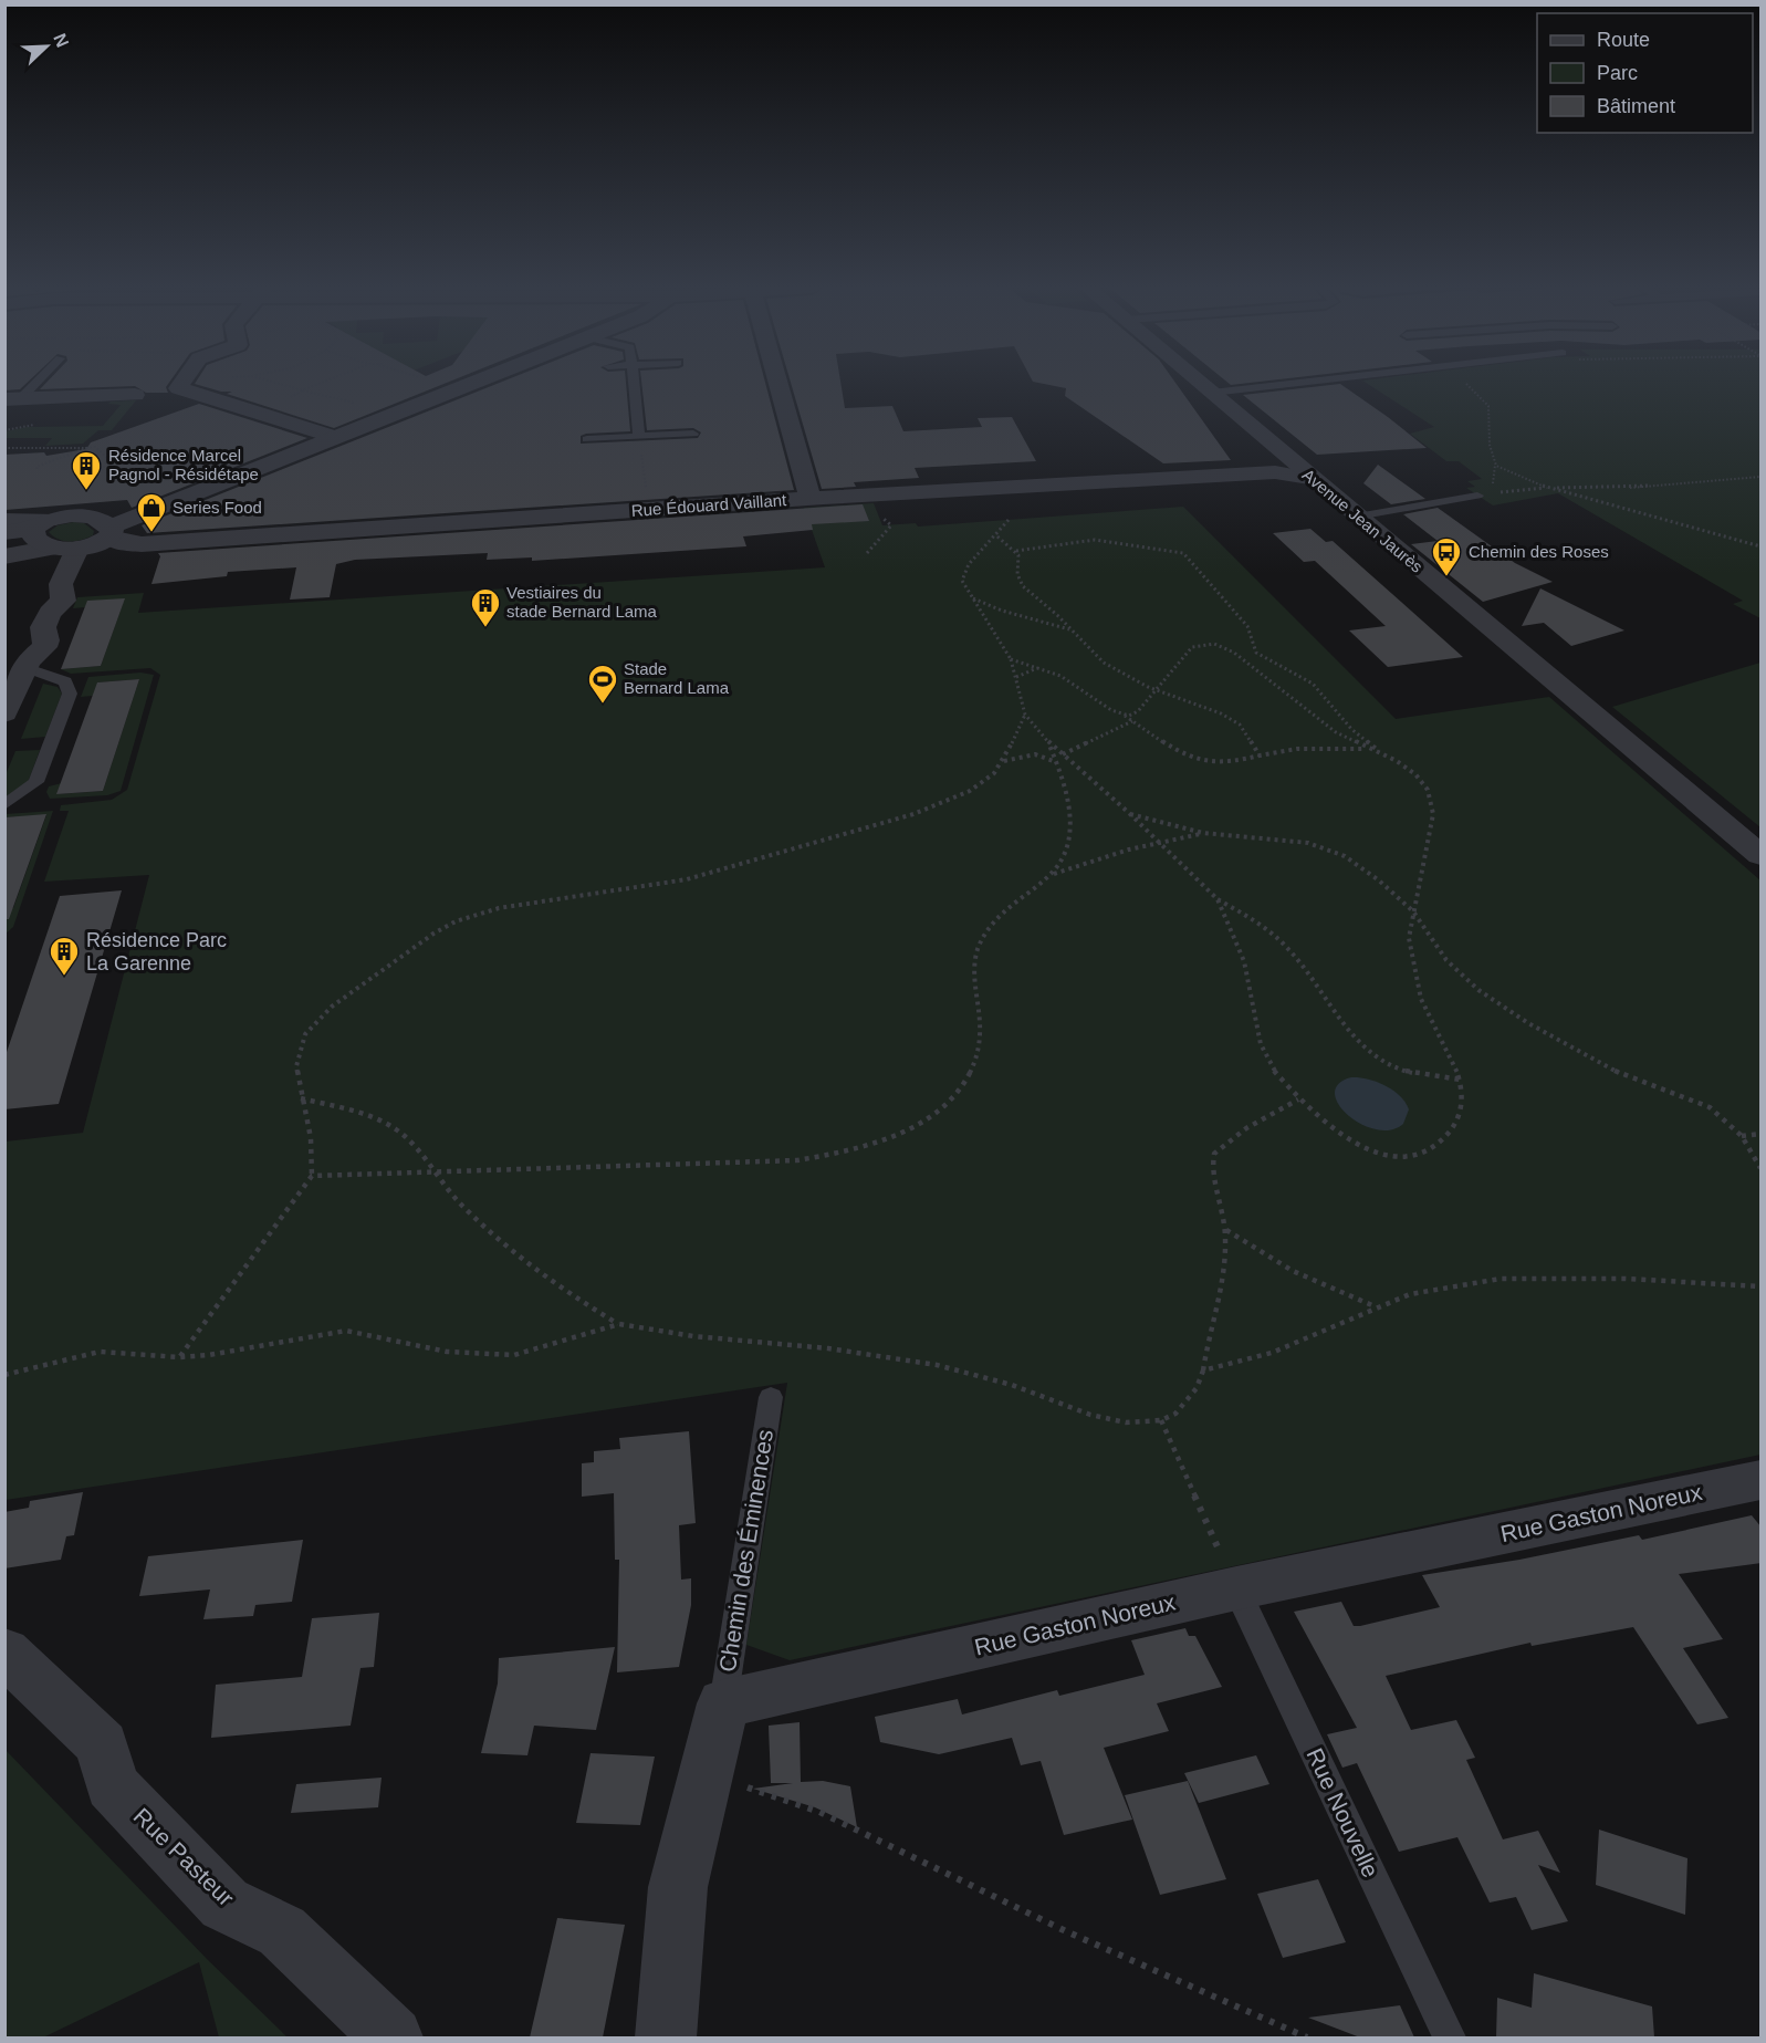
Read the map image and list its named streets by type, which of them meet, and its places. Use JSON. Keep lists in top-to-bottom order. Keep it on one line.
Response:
{"streets":{"street":["Rue Édouard Vaillant","Avenue Jean Jaurès","Rue Gaston Noreux","Rue Pasteur"],"lane":["Chemin des Éminences","Rue Nouvelle"]},"crossings":[["Rue Édouard Vaillant","Avenue Jean Jaurès"],["Rue Gaston Noreux","Chemin des Éminences"],["Rue Gaston Noreux","Rue Nouvelle"]],"places":{"building":["Résidence Marcel Pagnol - Résidétape","Vestiaires du stade Bernard Lama","Résidence Parc La Garenne"],"shop":["Series Food"],"bus stop":["Chemin des Roses"],"sports":["Stade Bernard Lama"]},"legend":["Route","Parc","Bâtiment"],"north":"top right"}
